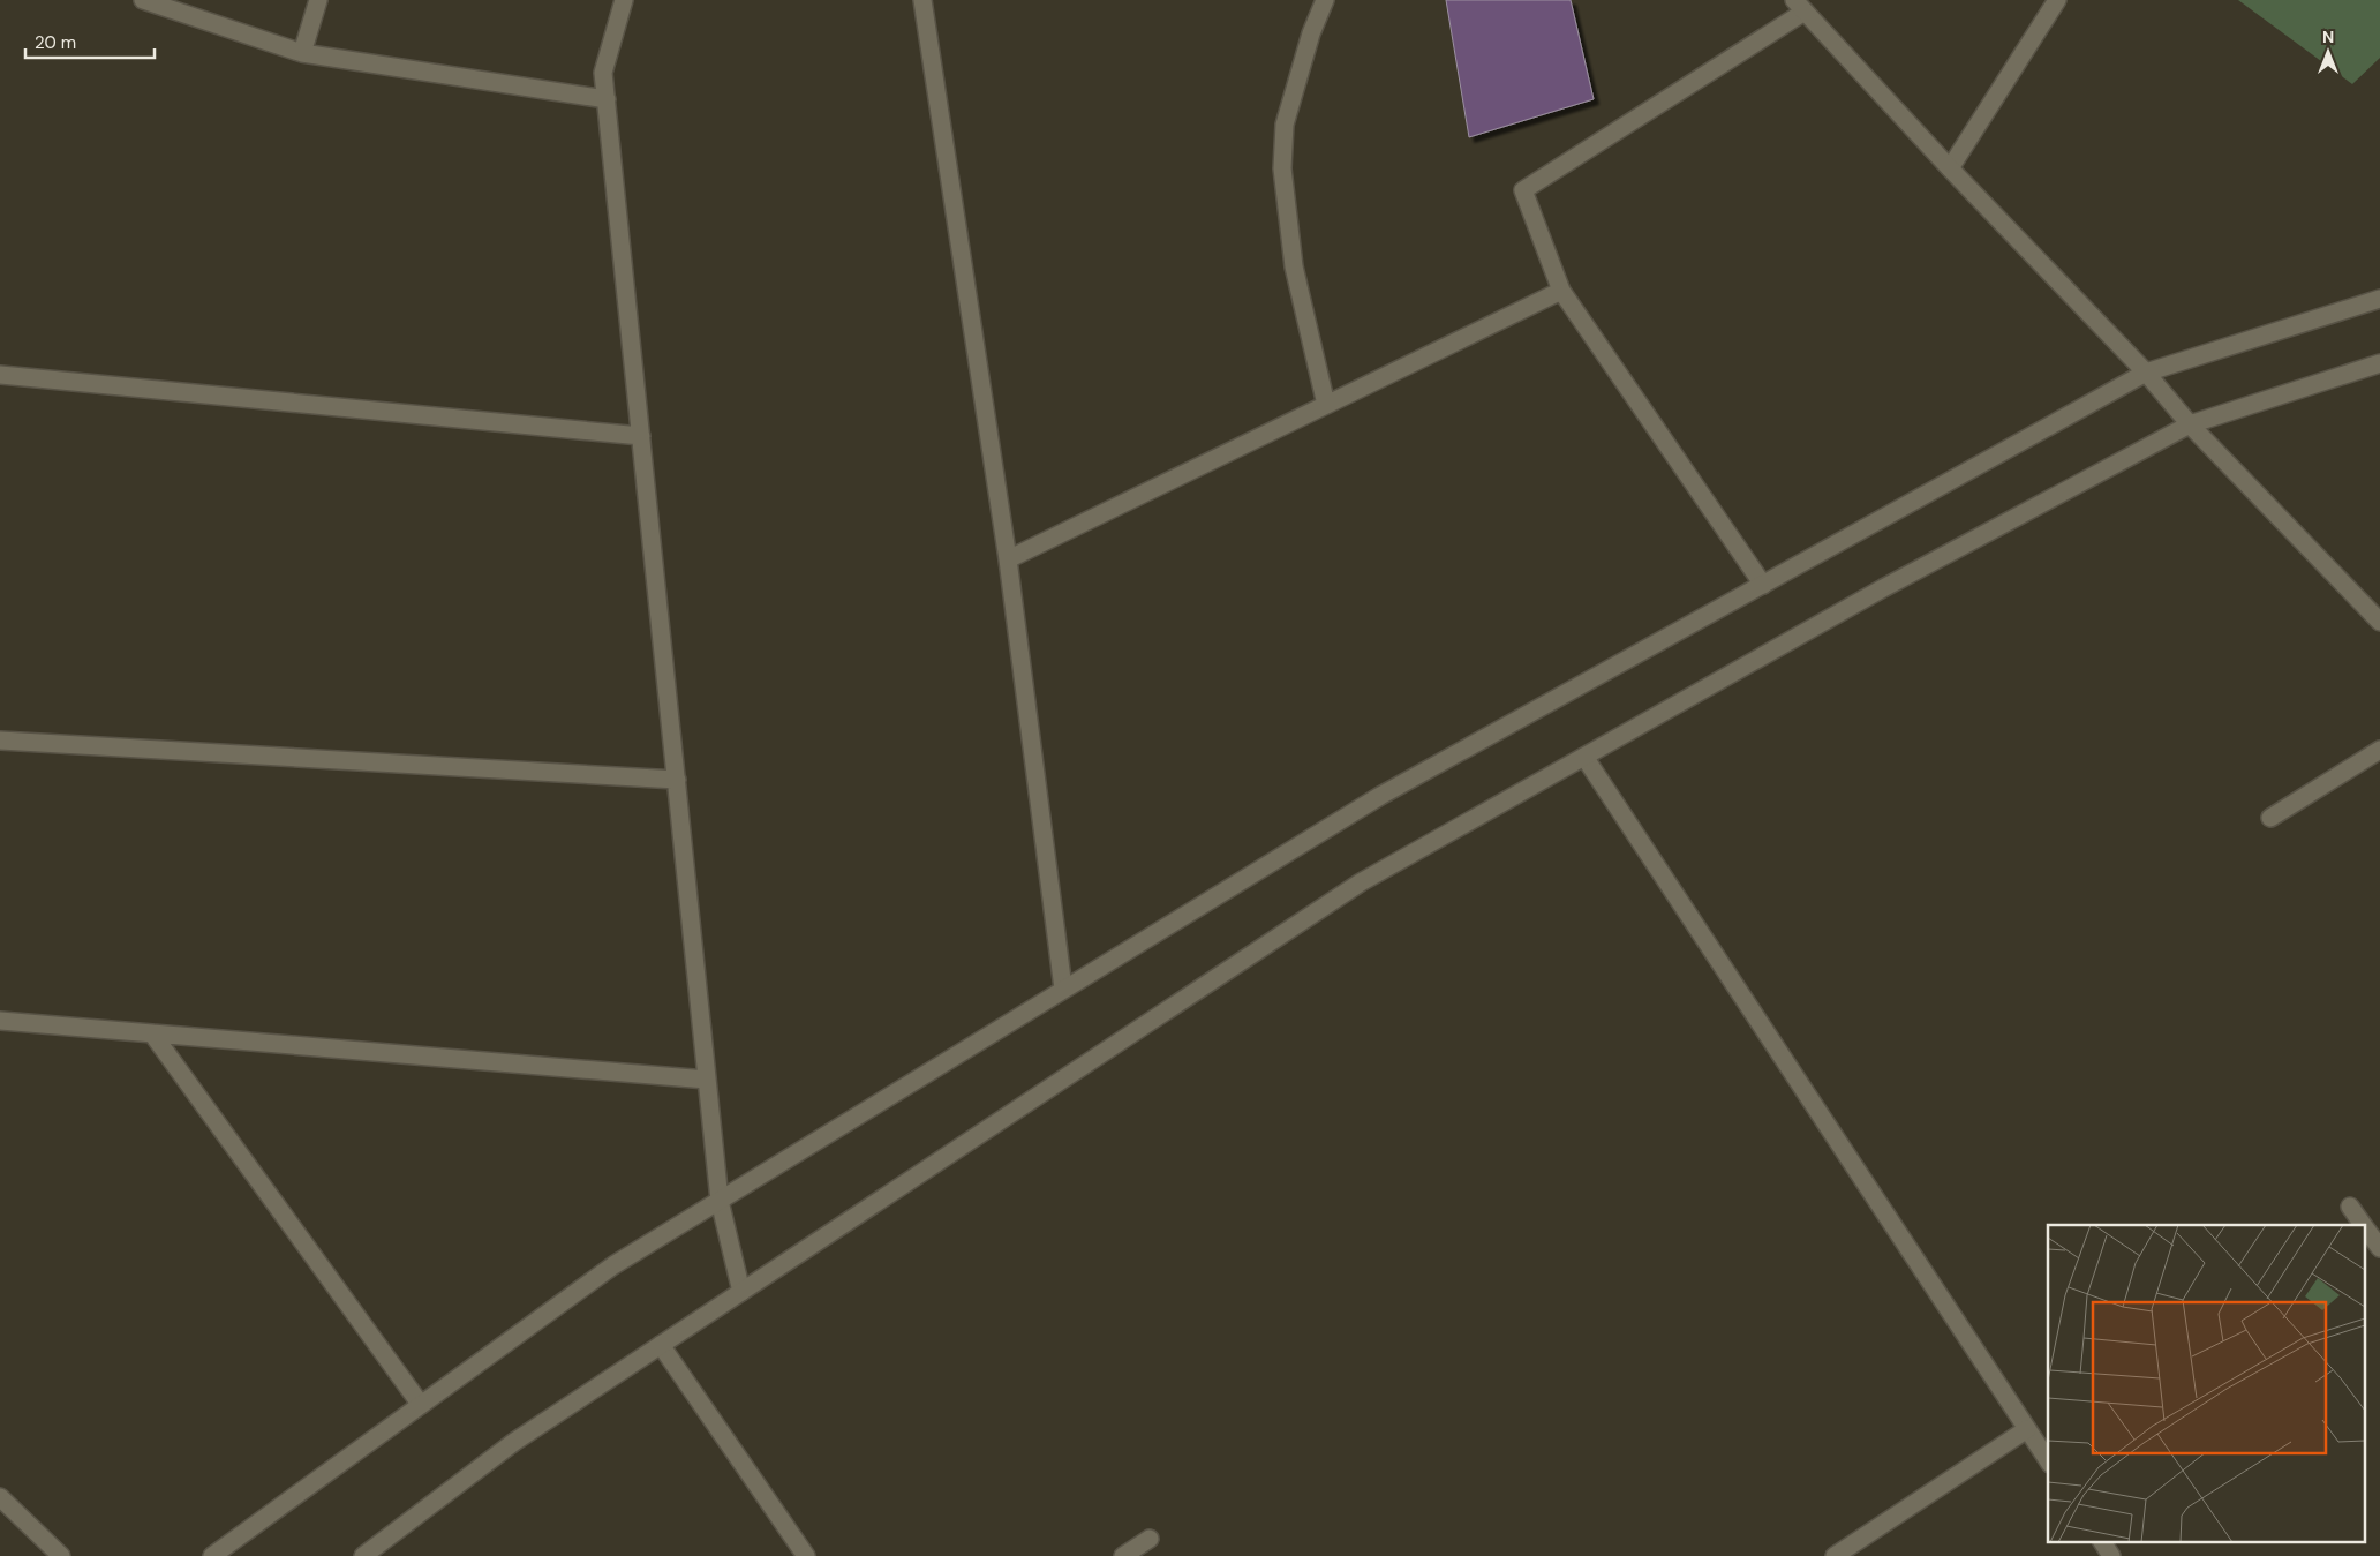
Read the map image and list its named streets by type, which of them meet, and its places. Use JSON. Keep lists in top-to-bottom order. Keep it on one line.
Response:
{"scale_bar":"20 m","north":"top"}
